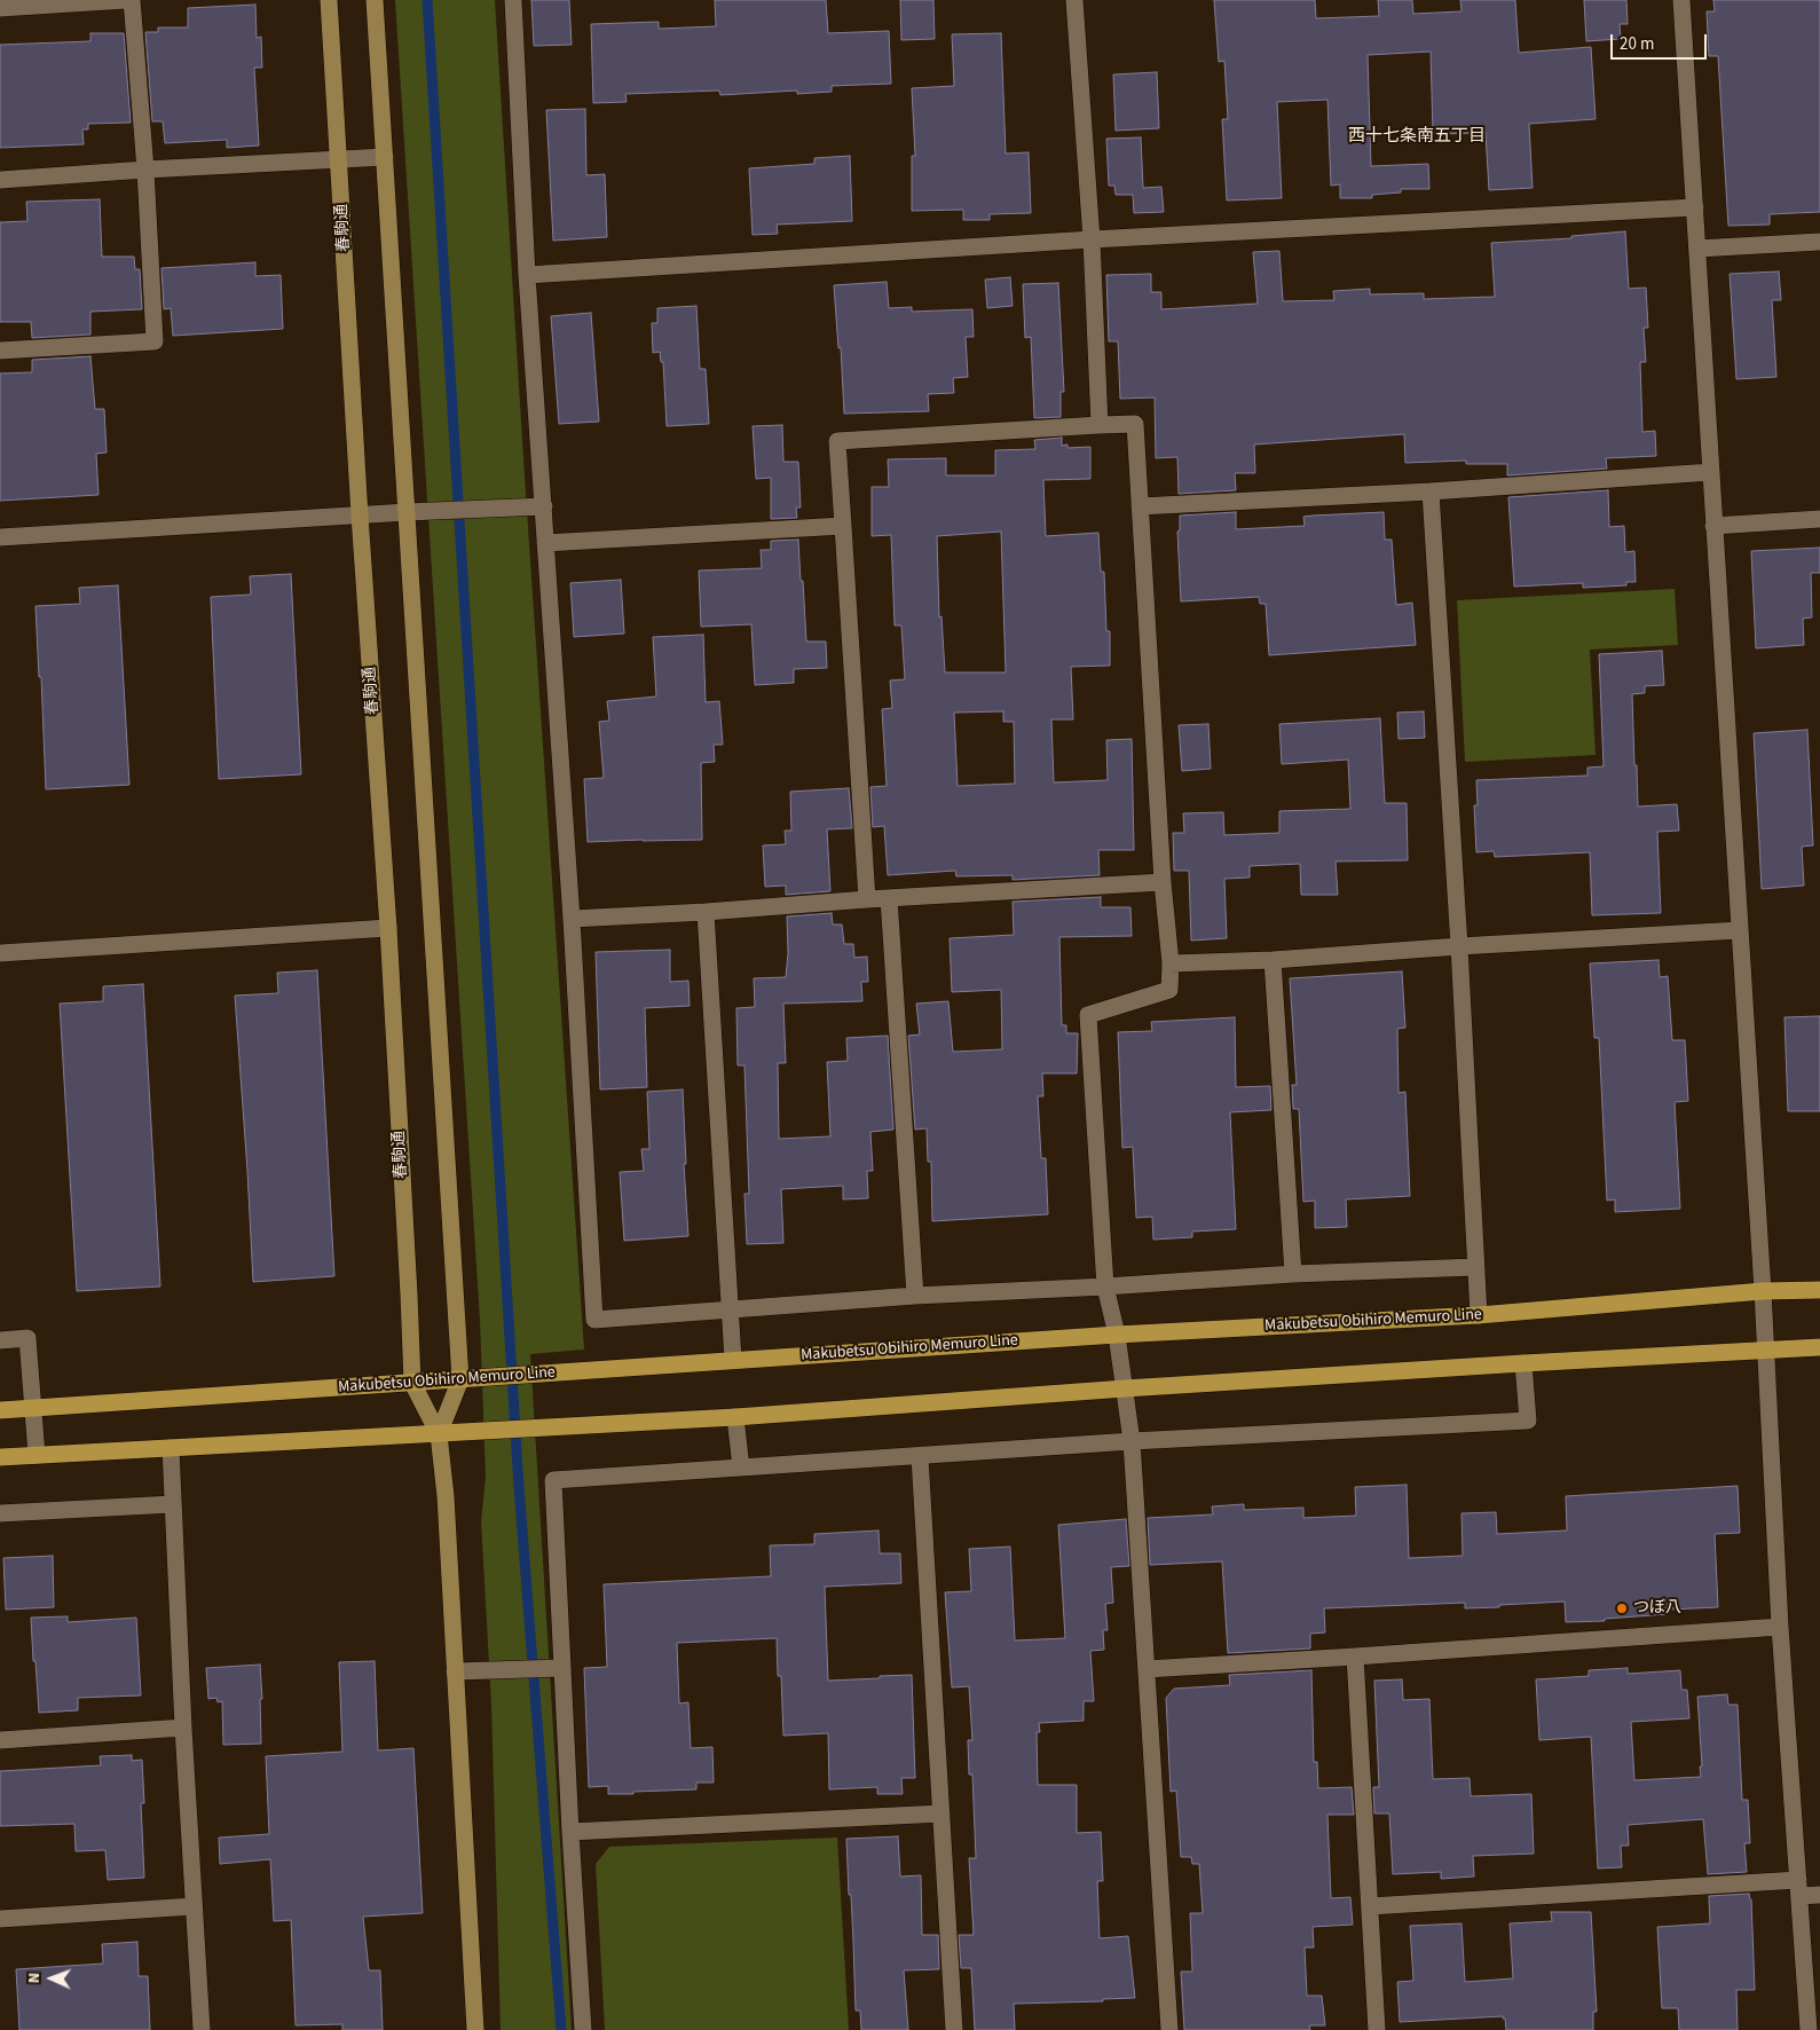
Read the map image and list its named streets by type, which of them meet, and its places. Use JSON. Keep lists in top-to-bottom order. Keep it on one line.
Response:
{"streets":{"main road":["Makubetsu Obihiro Memuro Line"],"street":["春駒通"]},"crossings":[["春駒通","Makubetsu Obihiro Memuro Line"]],"districts":["西十七条南五丁目"],"places":["つぼ八"],"scale_bar":"20 m","north":"left"}
